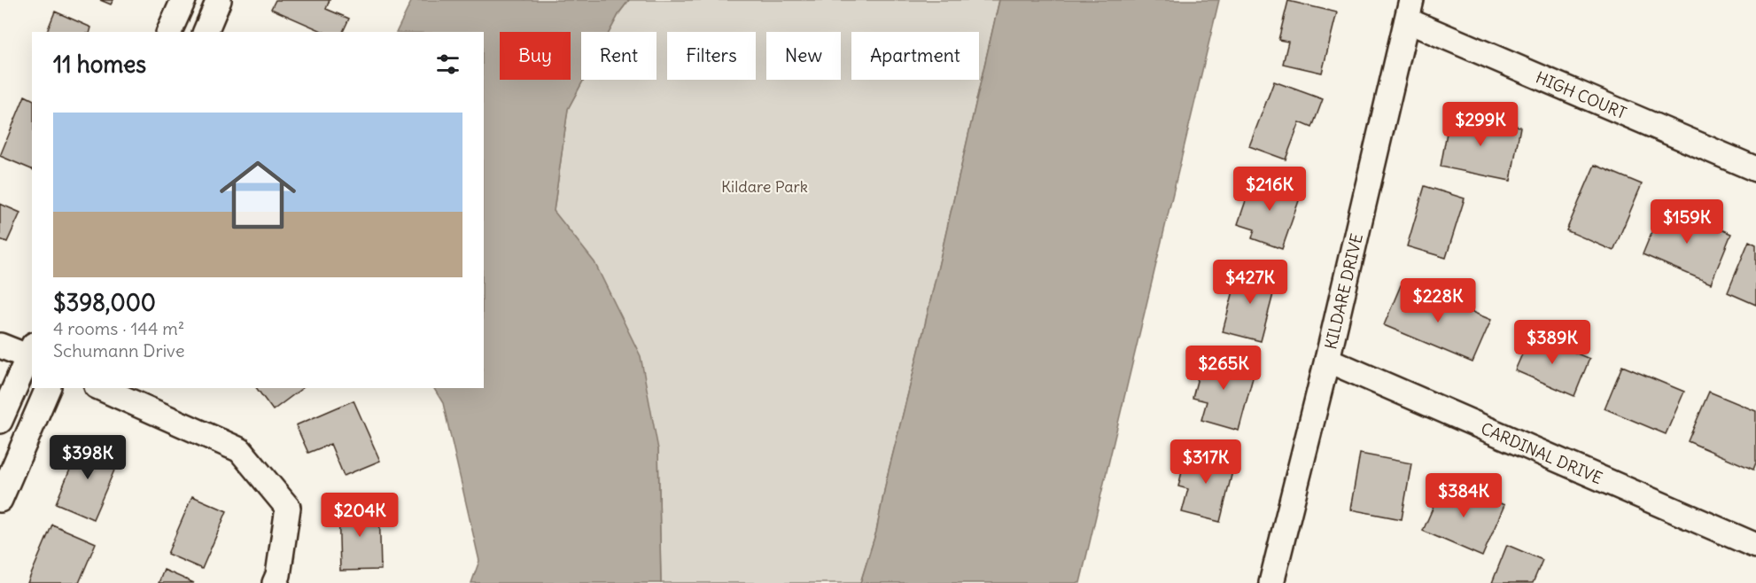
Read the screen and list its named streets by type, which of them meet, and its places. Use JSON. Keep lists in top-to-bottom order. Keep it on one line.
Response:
{"streets":{"street":["HIGH COURT","KILDARE DRIVE","CARDINAL DRIVE"]},"crossings":[["HIGH COURT","KILDARE DRIVE"],["KILDARE DRIVE","CARDINAL DRIVE"]],"parks":["Kildare Park"],"page":{"chip":["Buy","Rent","Filters","New","Apartment"],"heading":"11 homes","list":[{"name":"$398,000","note":"4 rooms · 144 m² · Schumann Drive"}],"price":["$299K","$216K","$159K","$427K","$228K","$389K","$265K","$398K","$317K","$384K","$204K"]}}
